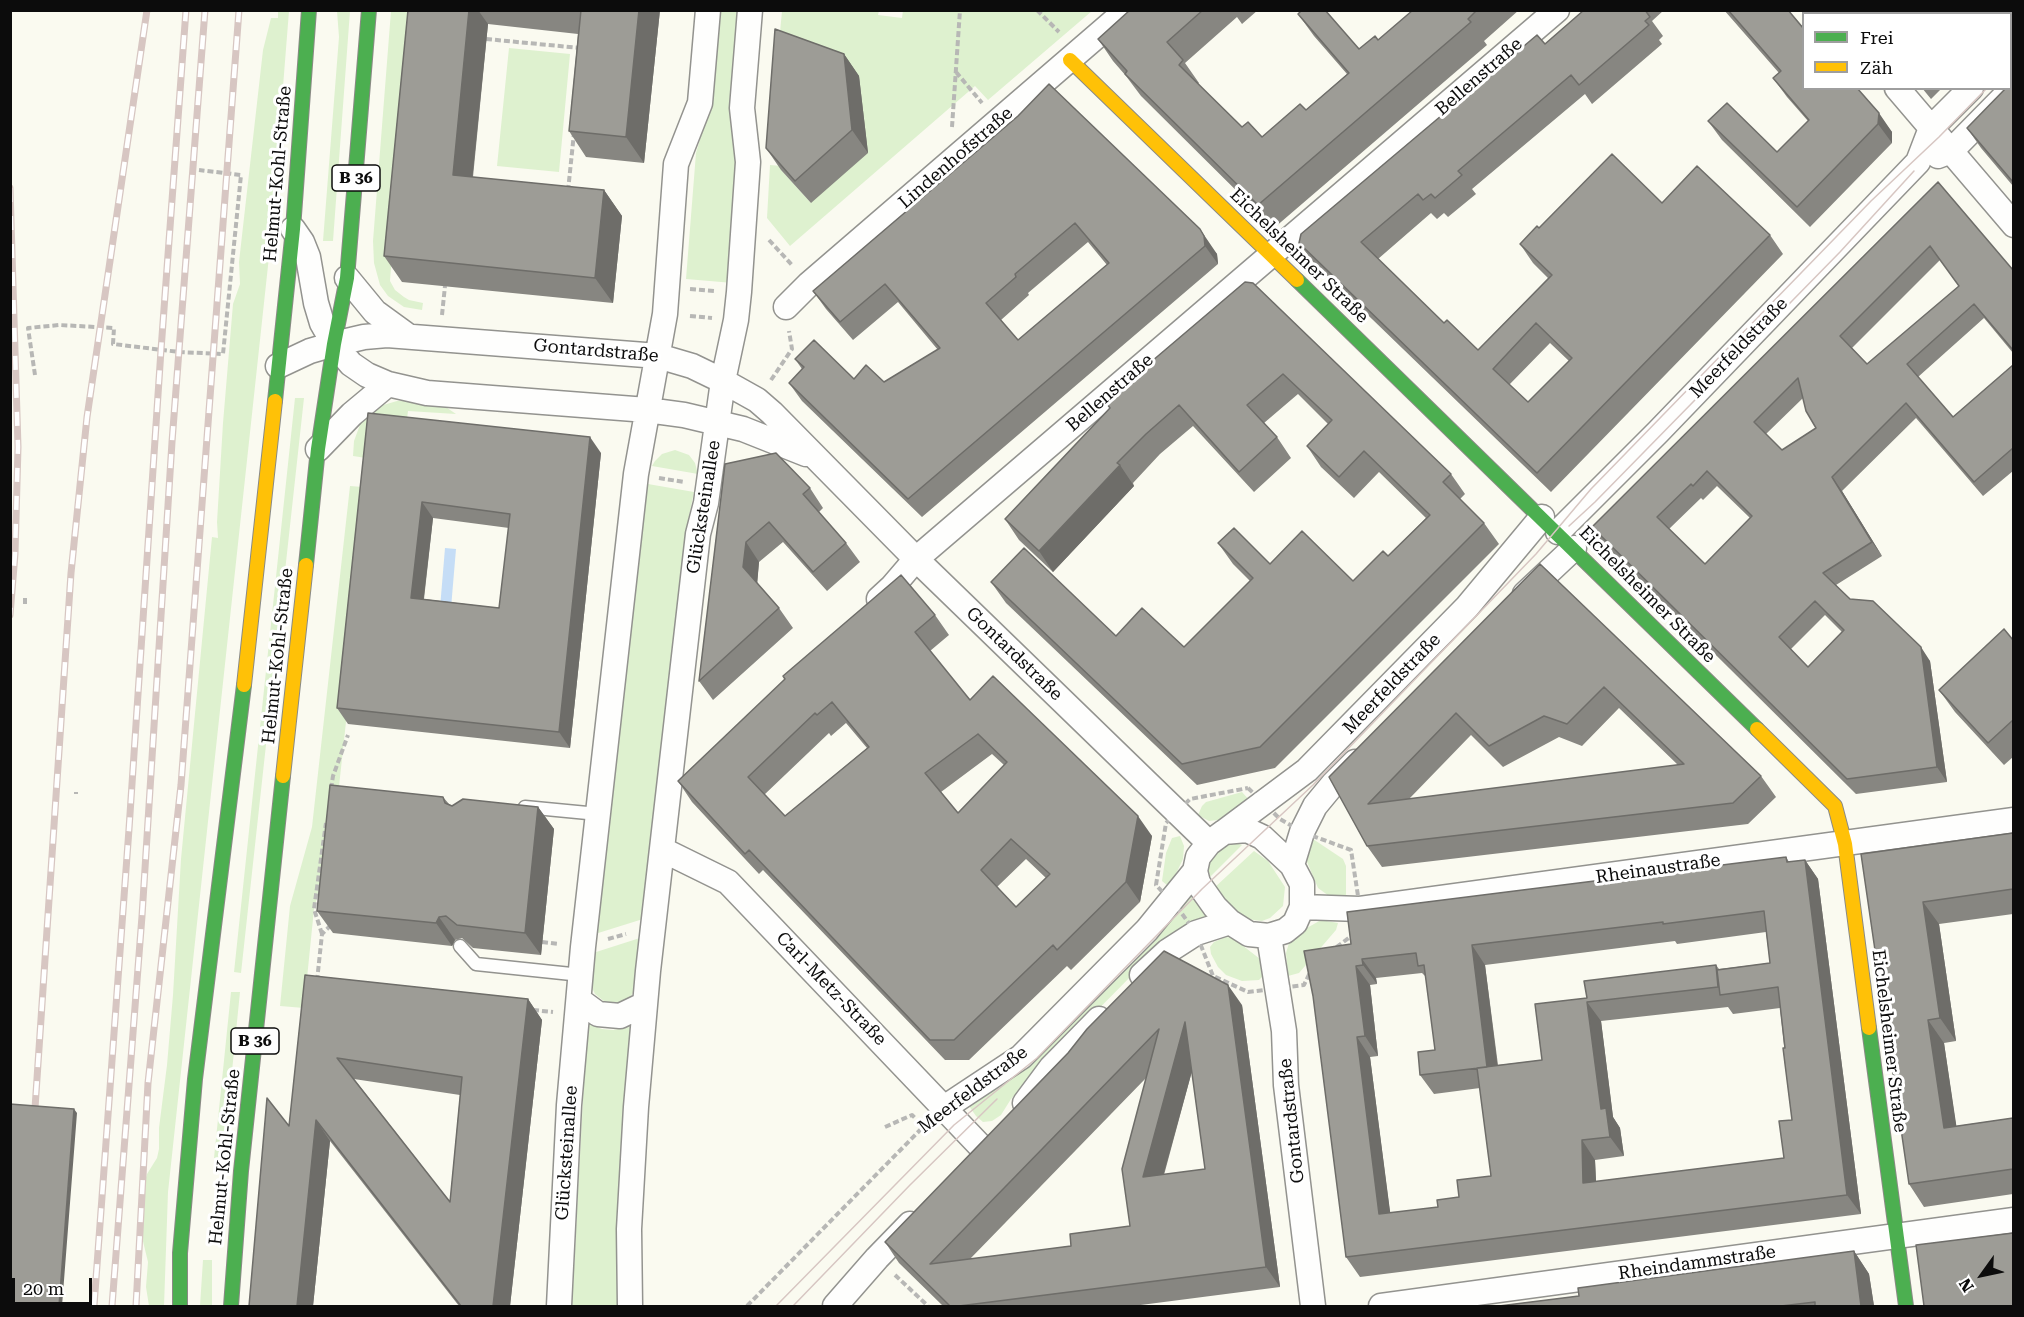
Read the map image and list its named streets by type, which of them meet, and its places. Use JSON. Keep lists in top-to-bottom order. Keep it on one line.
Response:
{"streets":{"main road":["Helmut-Kohl-Straße","B 36","Eichelsheimer Straße"],"street":["Bellenstraße","Lindenhofstraße","Meerfeldstraße","Gontardstraße","Glücksteinallee","Rheinaustraße","Carl-Metz-Straße","Rheindammstraße"]},"crossings":[["Bellenstraße","Eichelsheimer Straße"],["Bellenstraße","Gontardstraße"],["Lindenhofstraße","Eichelsheimer Straße"],["Helmut-Kohl-Straße","Gontardstraße"],["Eichelsheimer Straße","Meerfeldstraße"],["Eichelsheimer Straße","Rheinaustraße"],["Eichelsheimer Straße","Rheindammstraße"],["Meerfeldstraße","Gontardstraße"],["Meerfeldstraße","Rheinaustraße"],["Meerfeldstraße","Carl-Metz-Straße"],["Gontardstraße","Glücksteinallee"],["Gontardstraße","Rheinaustraße"],["Glücksteinallee","Carl-Metz-Straße"]],"legend":["Frei","Zäh"],"scale_bar":"20 m","north":"bottom left"}
